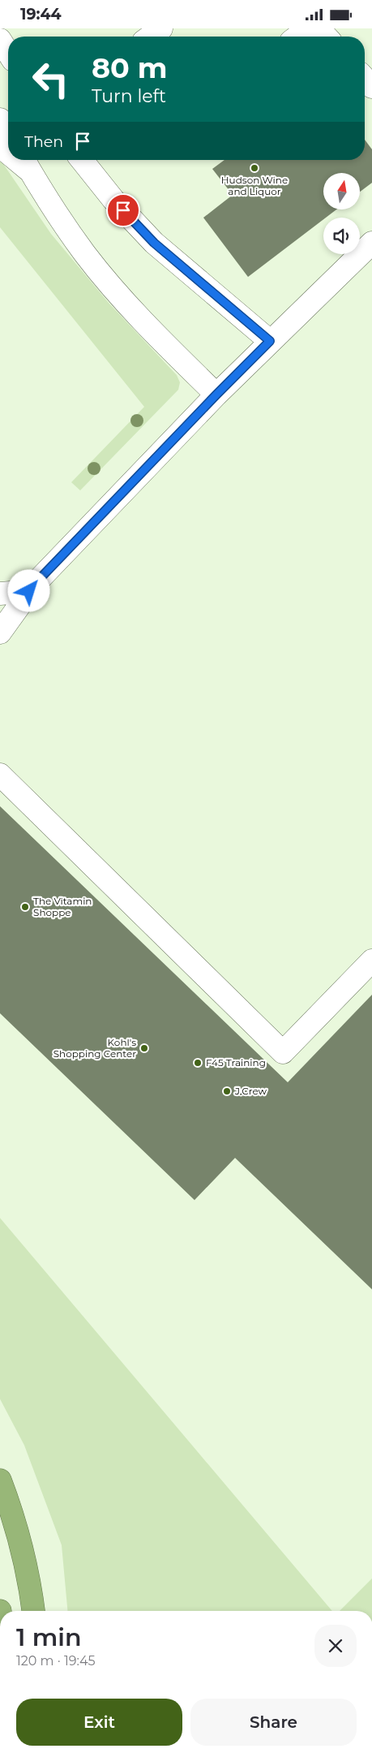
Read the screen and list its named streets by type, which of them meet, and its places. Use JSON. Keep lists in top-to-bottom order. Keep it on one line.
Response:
{"places":["Hudson Wine and Liquor","The Vitamin Shoppe","Kohl's Shopping Center","F45 Training","J.Crew"],"north":"top","page":{"status":"19:44","turn":["80 m","Turn left"],"then":"Then","heading":["1 min","120 m · 19:45"],"buttons":["Exit","Share"]}}
